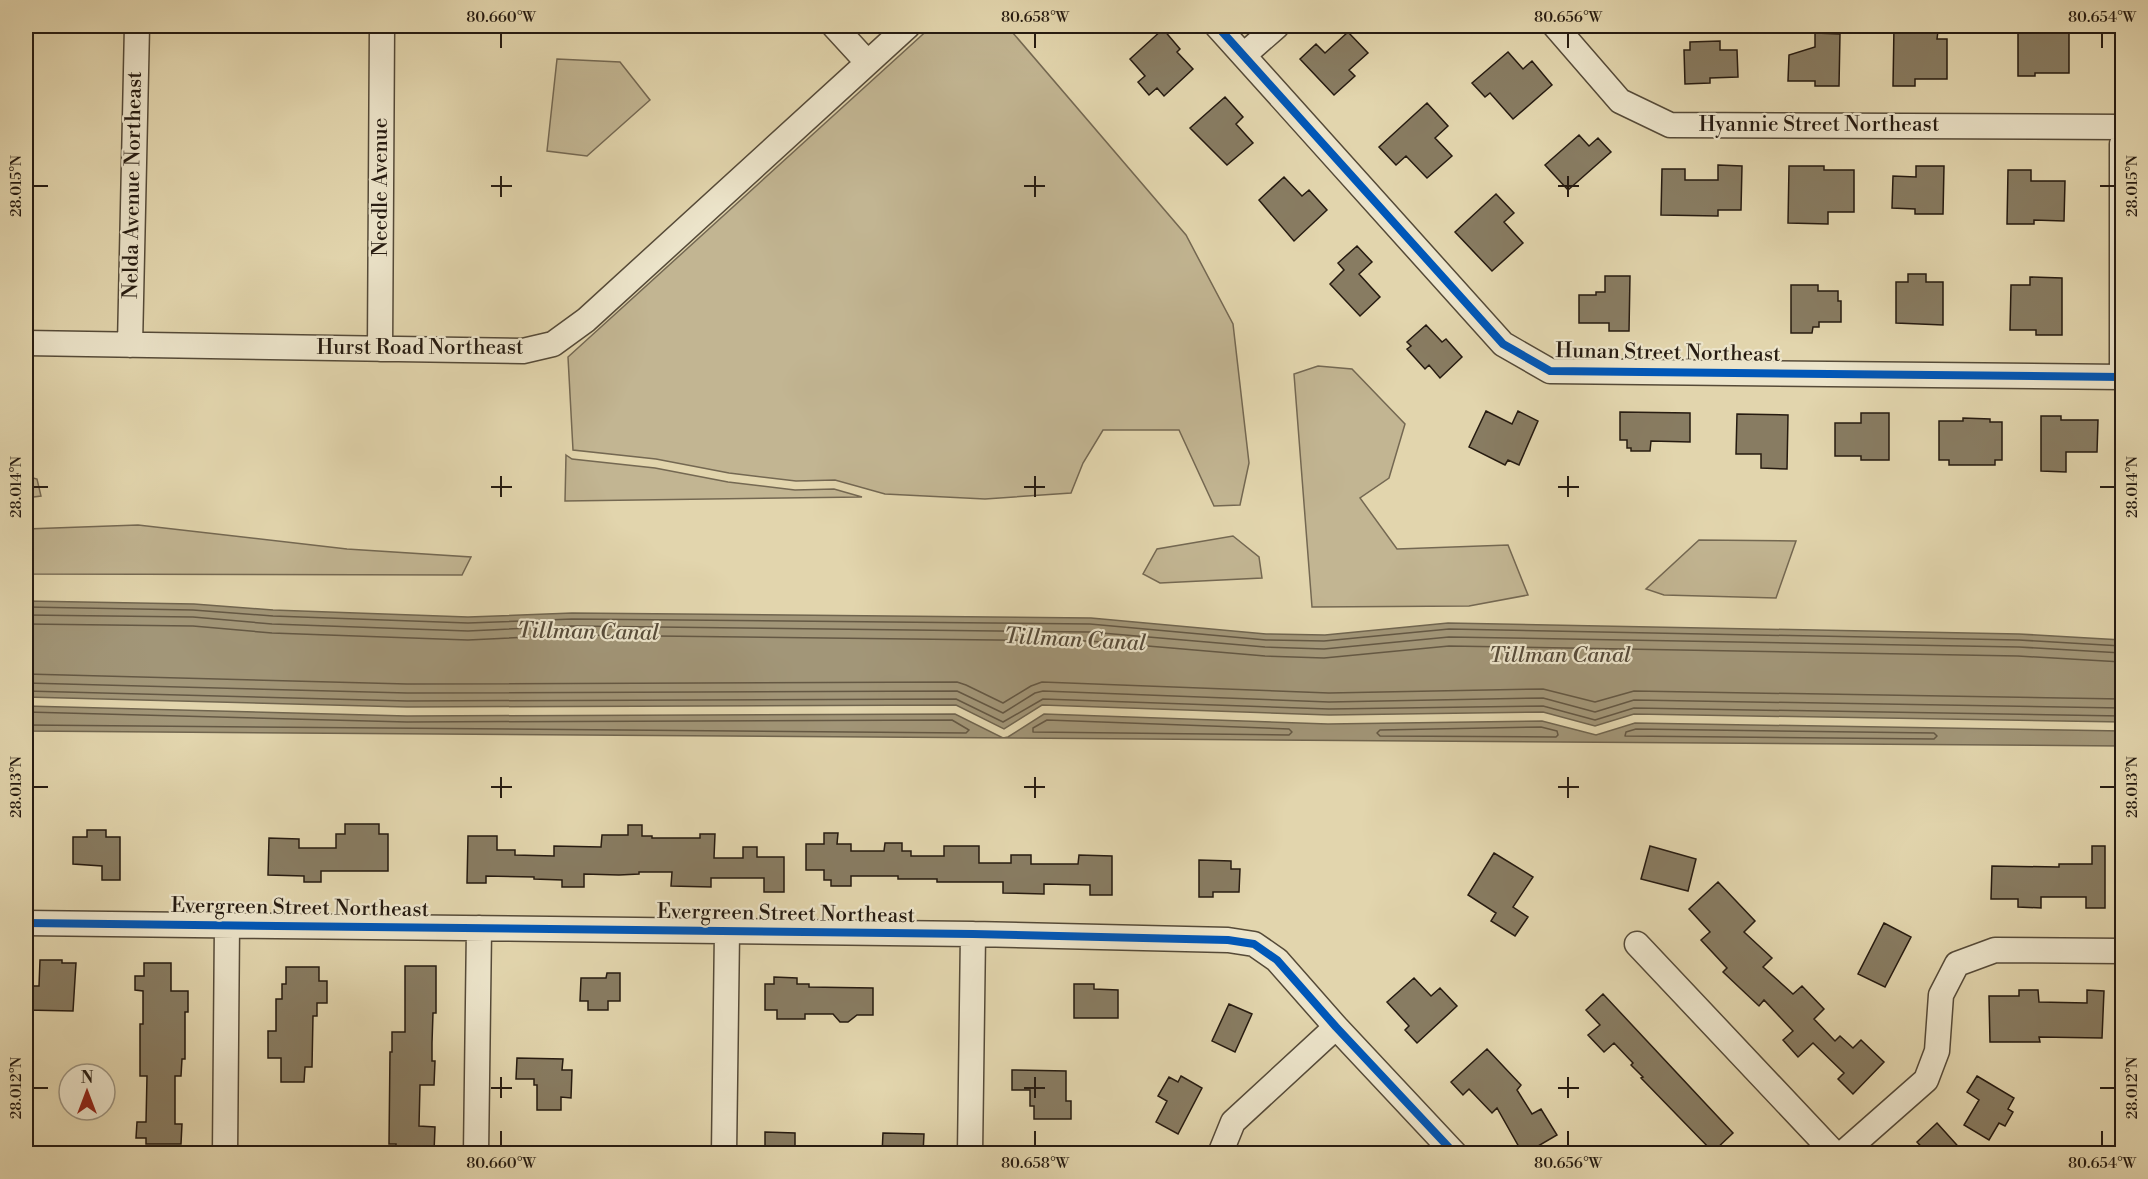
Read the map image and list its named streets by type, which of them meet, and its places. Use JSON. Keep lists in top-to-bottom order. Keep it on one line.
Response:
{"streets":{"street":["Hyannie Street Northeast","Nelda Avenue Northeast","Needle Avenue","Hurst Road Northeast","Hunan Street Northeast","Evergreen Street Northeast"]},"crossings":[["Nelda Avenue Northeast","Hurst Road Northeast"],["Needle Avenue","Hurst Road Northeast"]],"water":["Tillman Canal"],"north":"top","coordinates":["80.660°W","80.658°W","80.656°W","80.654°W","28.015°N","28.014°N","28.013°N","28.012°N"]}
